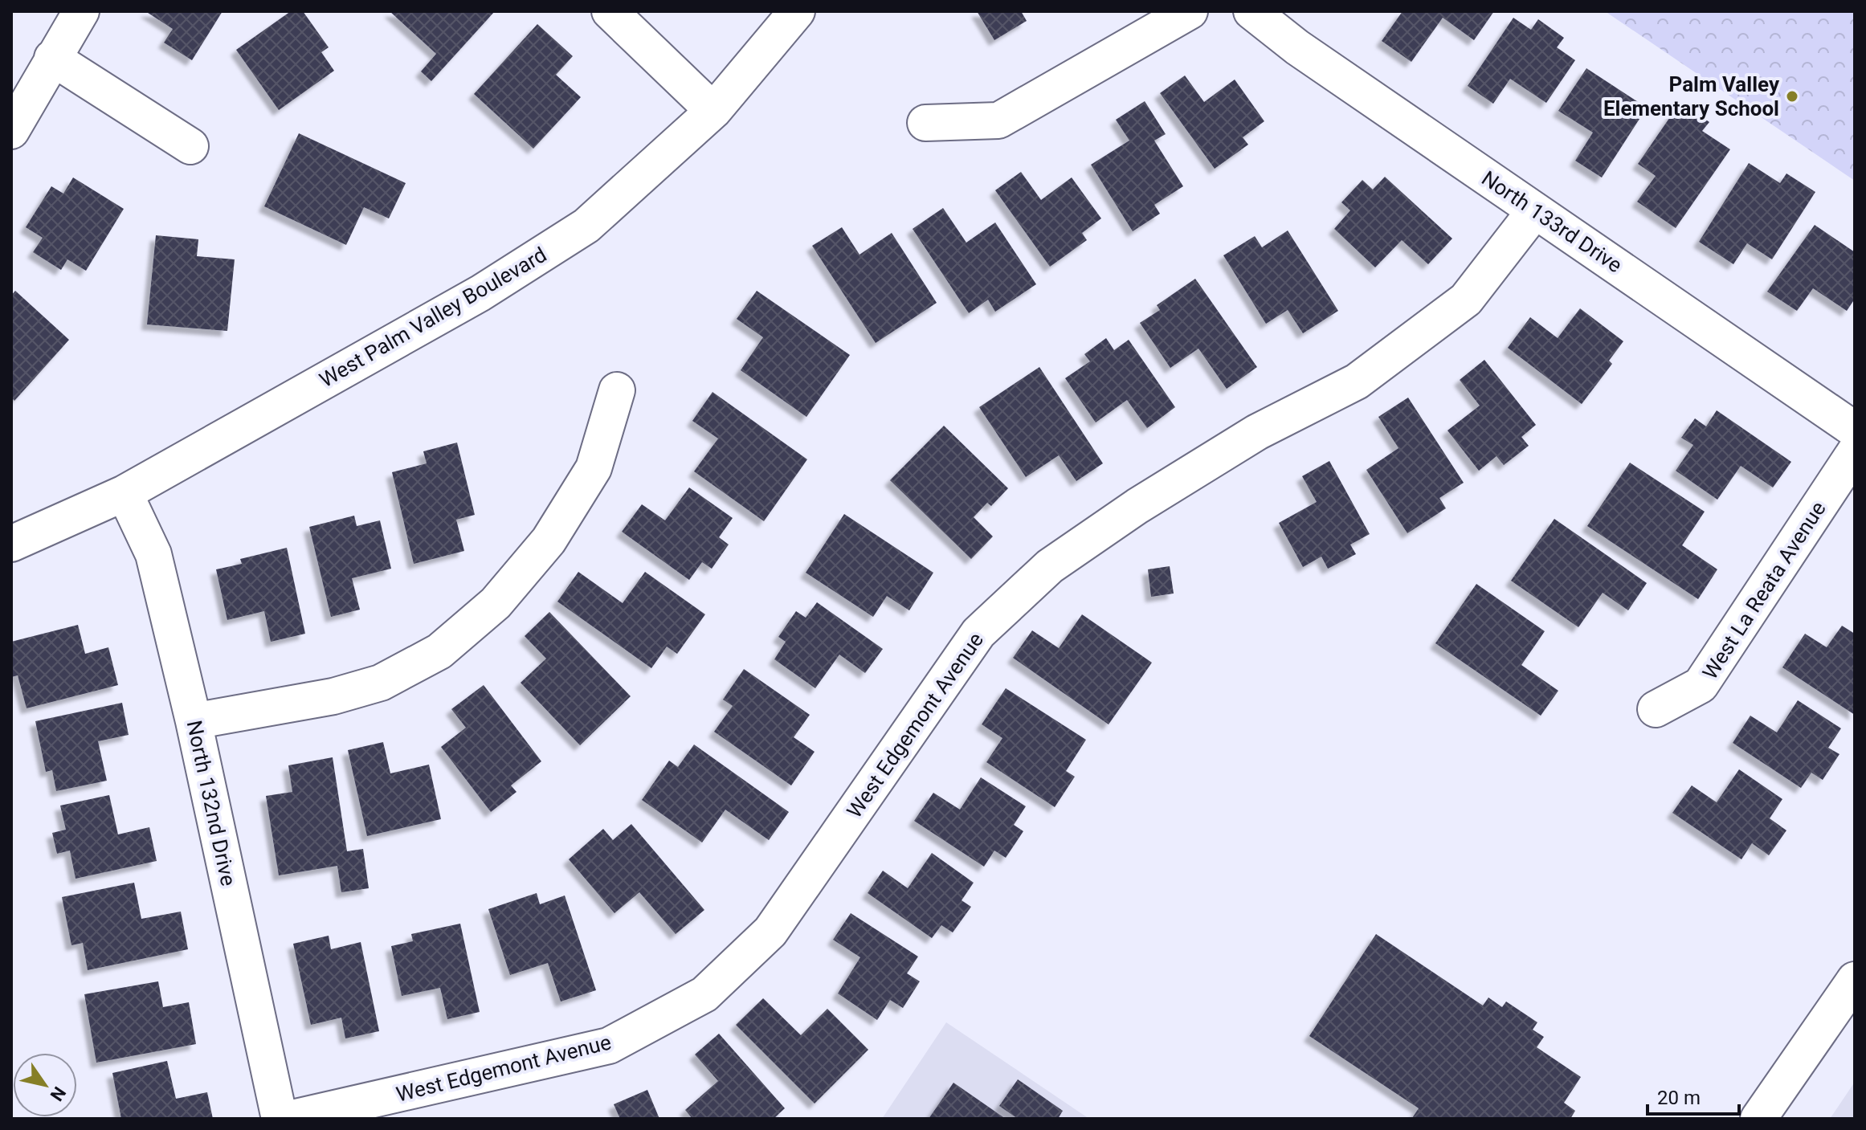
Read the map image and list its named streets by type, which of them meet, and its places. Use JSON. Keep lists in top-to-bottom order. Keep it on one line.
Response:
{"streets":{"street":["North 133rd Drive","West Palm Valley Boulevard","West La Reata Avenue","West Edgemont Avenue","North 132nd Drive"]},"crossings":[["North 133rd Drive","West Edgemont Avenue"],["West Palm Valley Boulevard","North 132nd Drive"]],"places":["Palm Valley Elementary School"],"scale_bar":"20 m","north":"bottom right"}
